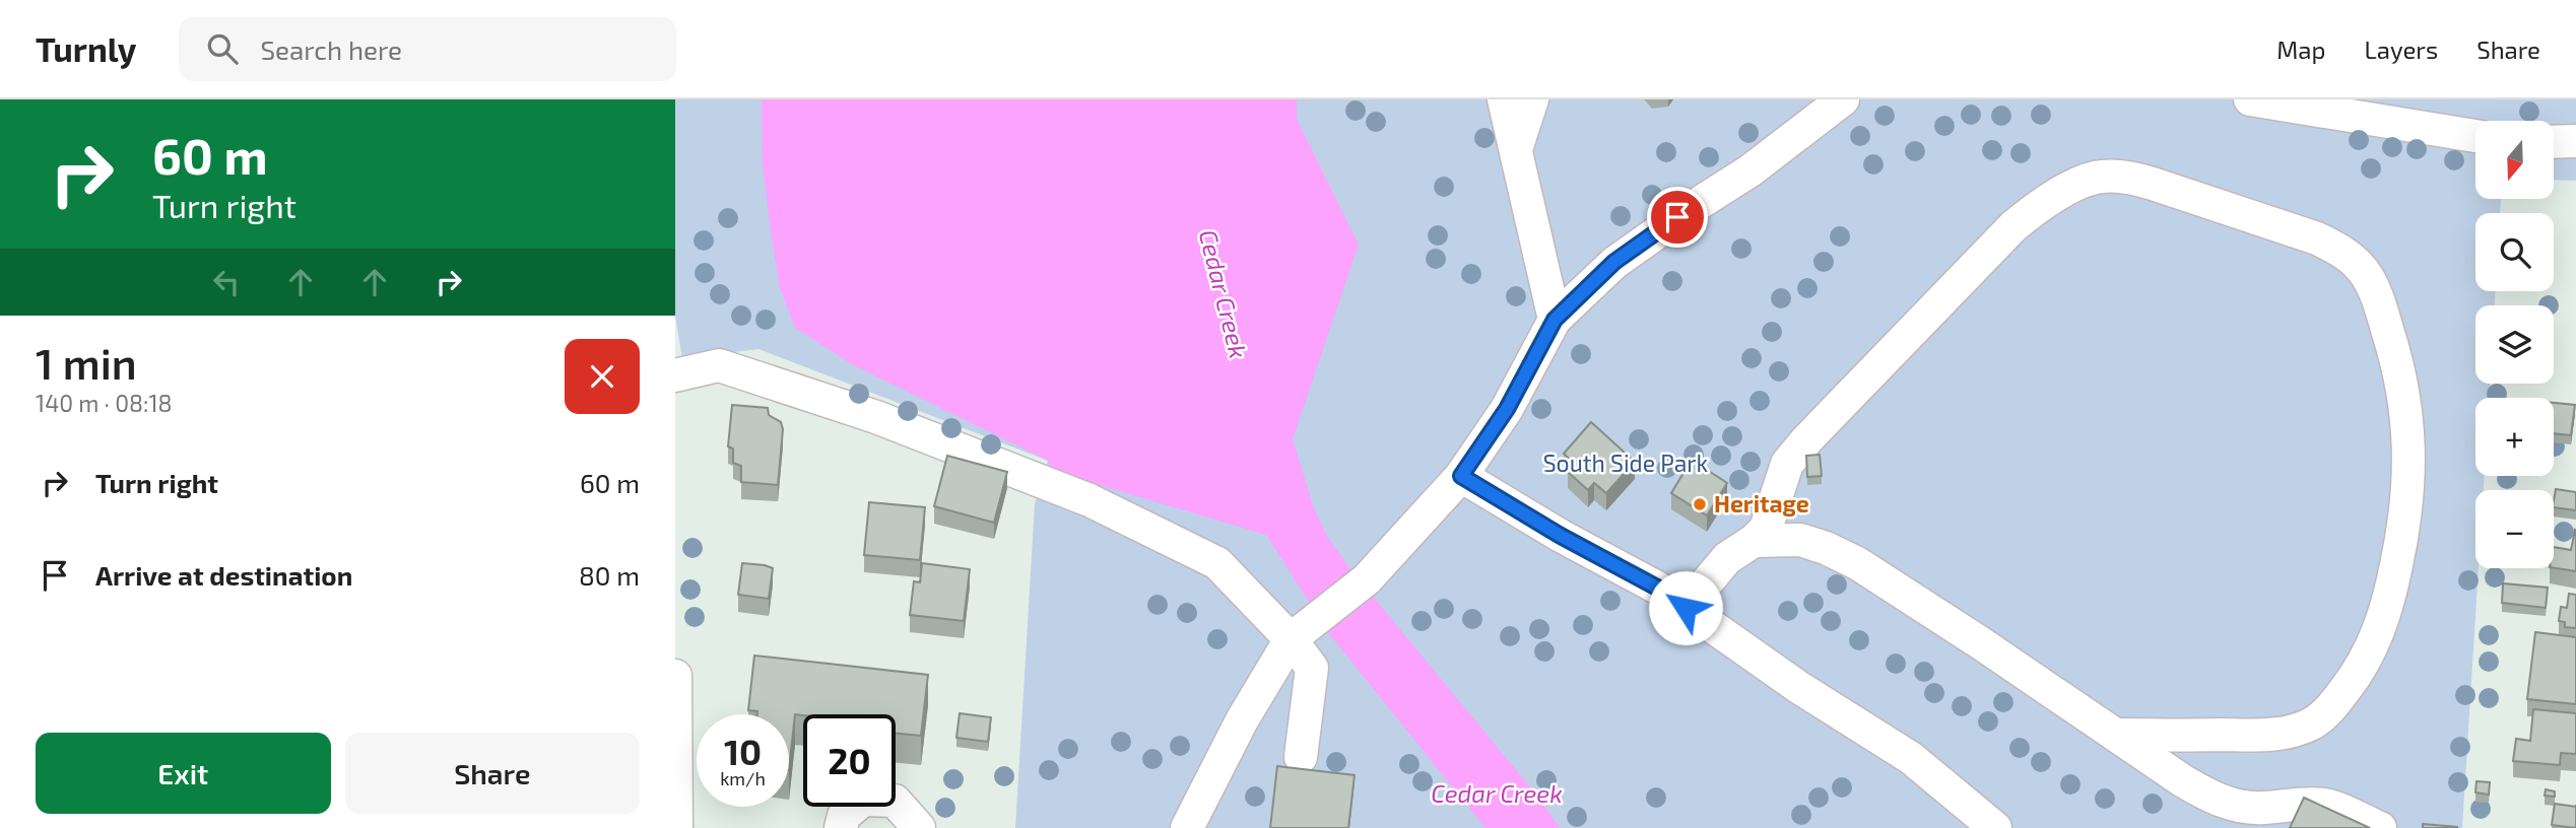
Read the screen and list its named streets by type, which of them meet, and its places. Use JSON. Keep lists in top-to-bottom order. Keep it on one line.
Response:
{"water":["Cedar Creek"],"parks":["South Side Park"],"places":["Heritage"],"north":"bottom","page":{"header":"Turnly","search":"Search here","nav":["Map","Layers","Share"],"turn":["60 m","Turn right"],"map_buttons":["+","−"],"heading":["1 min","140 m · 08:18"],"list":[{"name":"Turn right","value":"60 m"},{"name":"Arrive at destination","value":"80 m"}],"speed":"10 km/h","limit":"20","buttons":["Exit","Share"]}}
